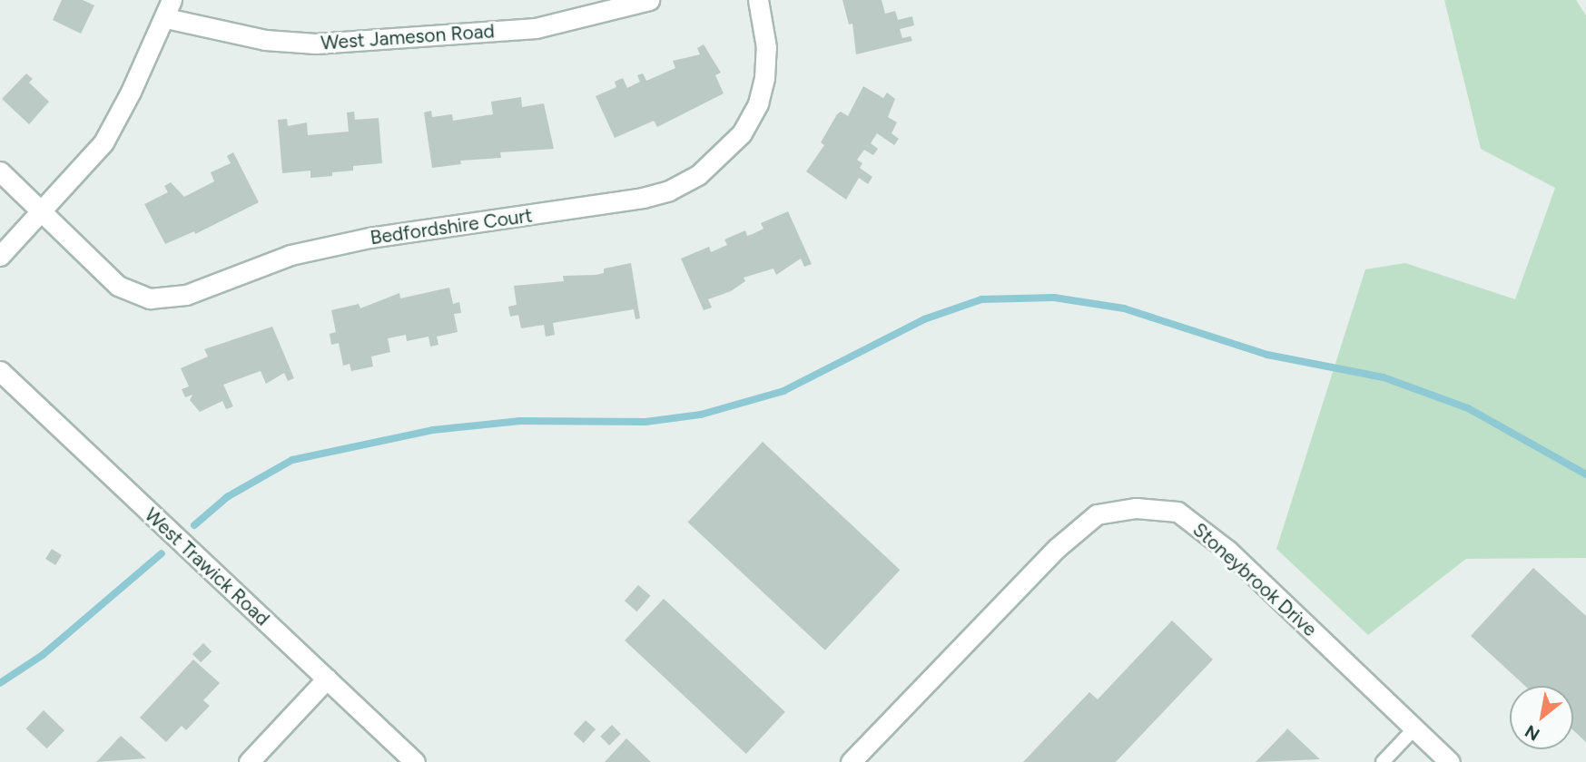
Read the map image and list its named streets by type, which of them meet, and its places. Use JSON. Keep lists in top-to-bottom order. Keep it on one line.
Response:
{"streets":{"street":["West Jameson Road","Bedfordshire Court","West Trawick Road","Stoneybrook Drive"]},"north":"bottom left"}
